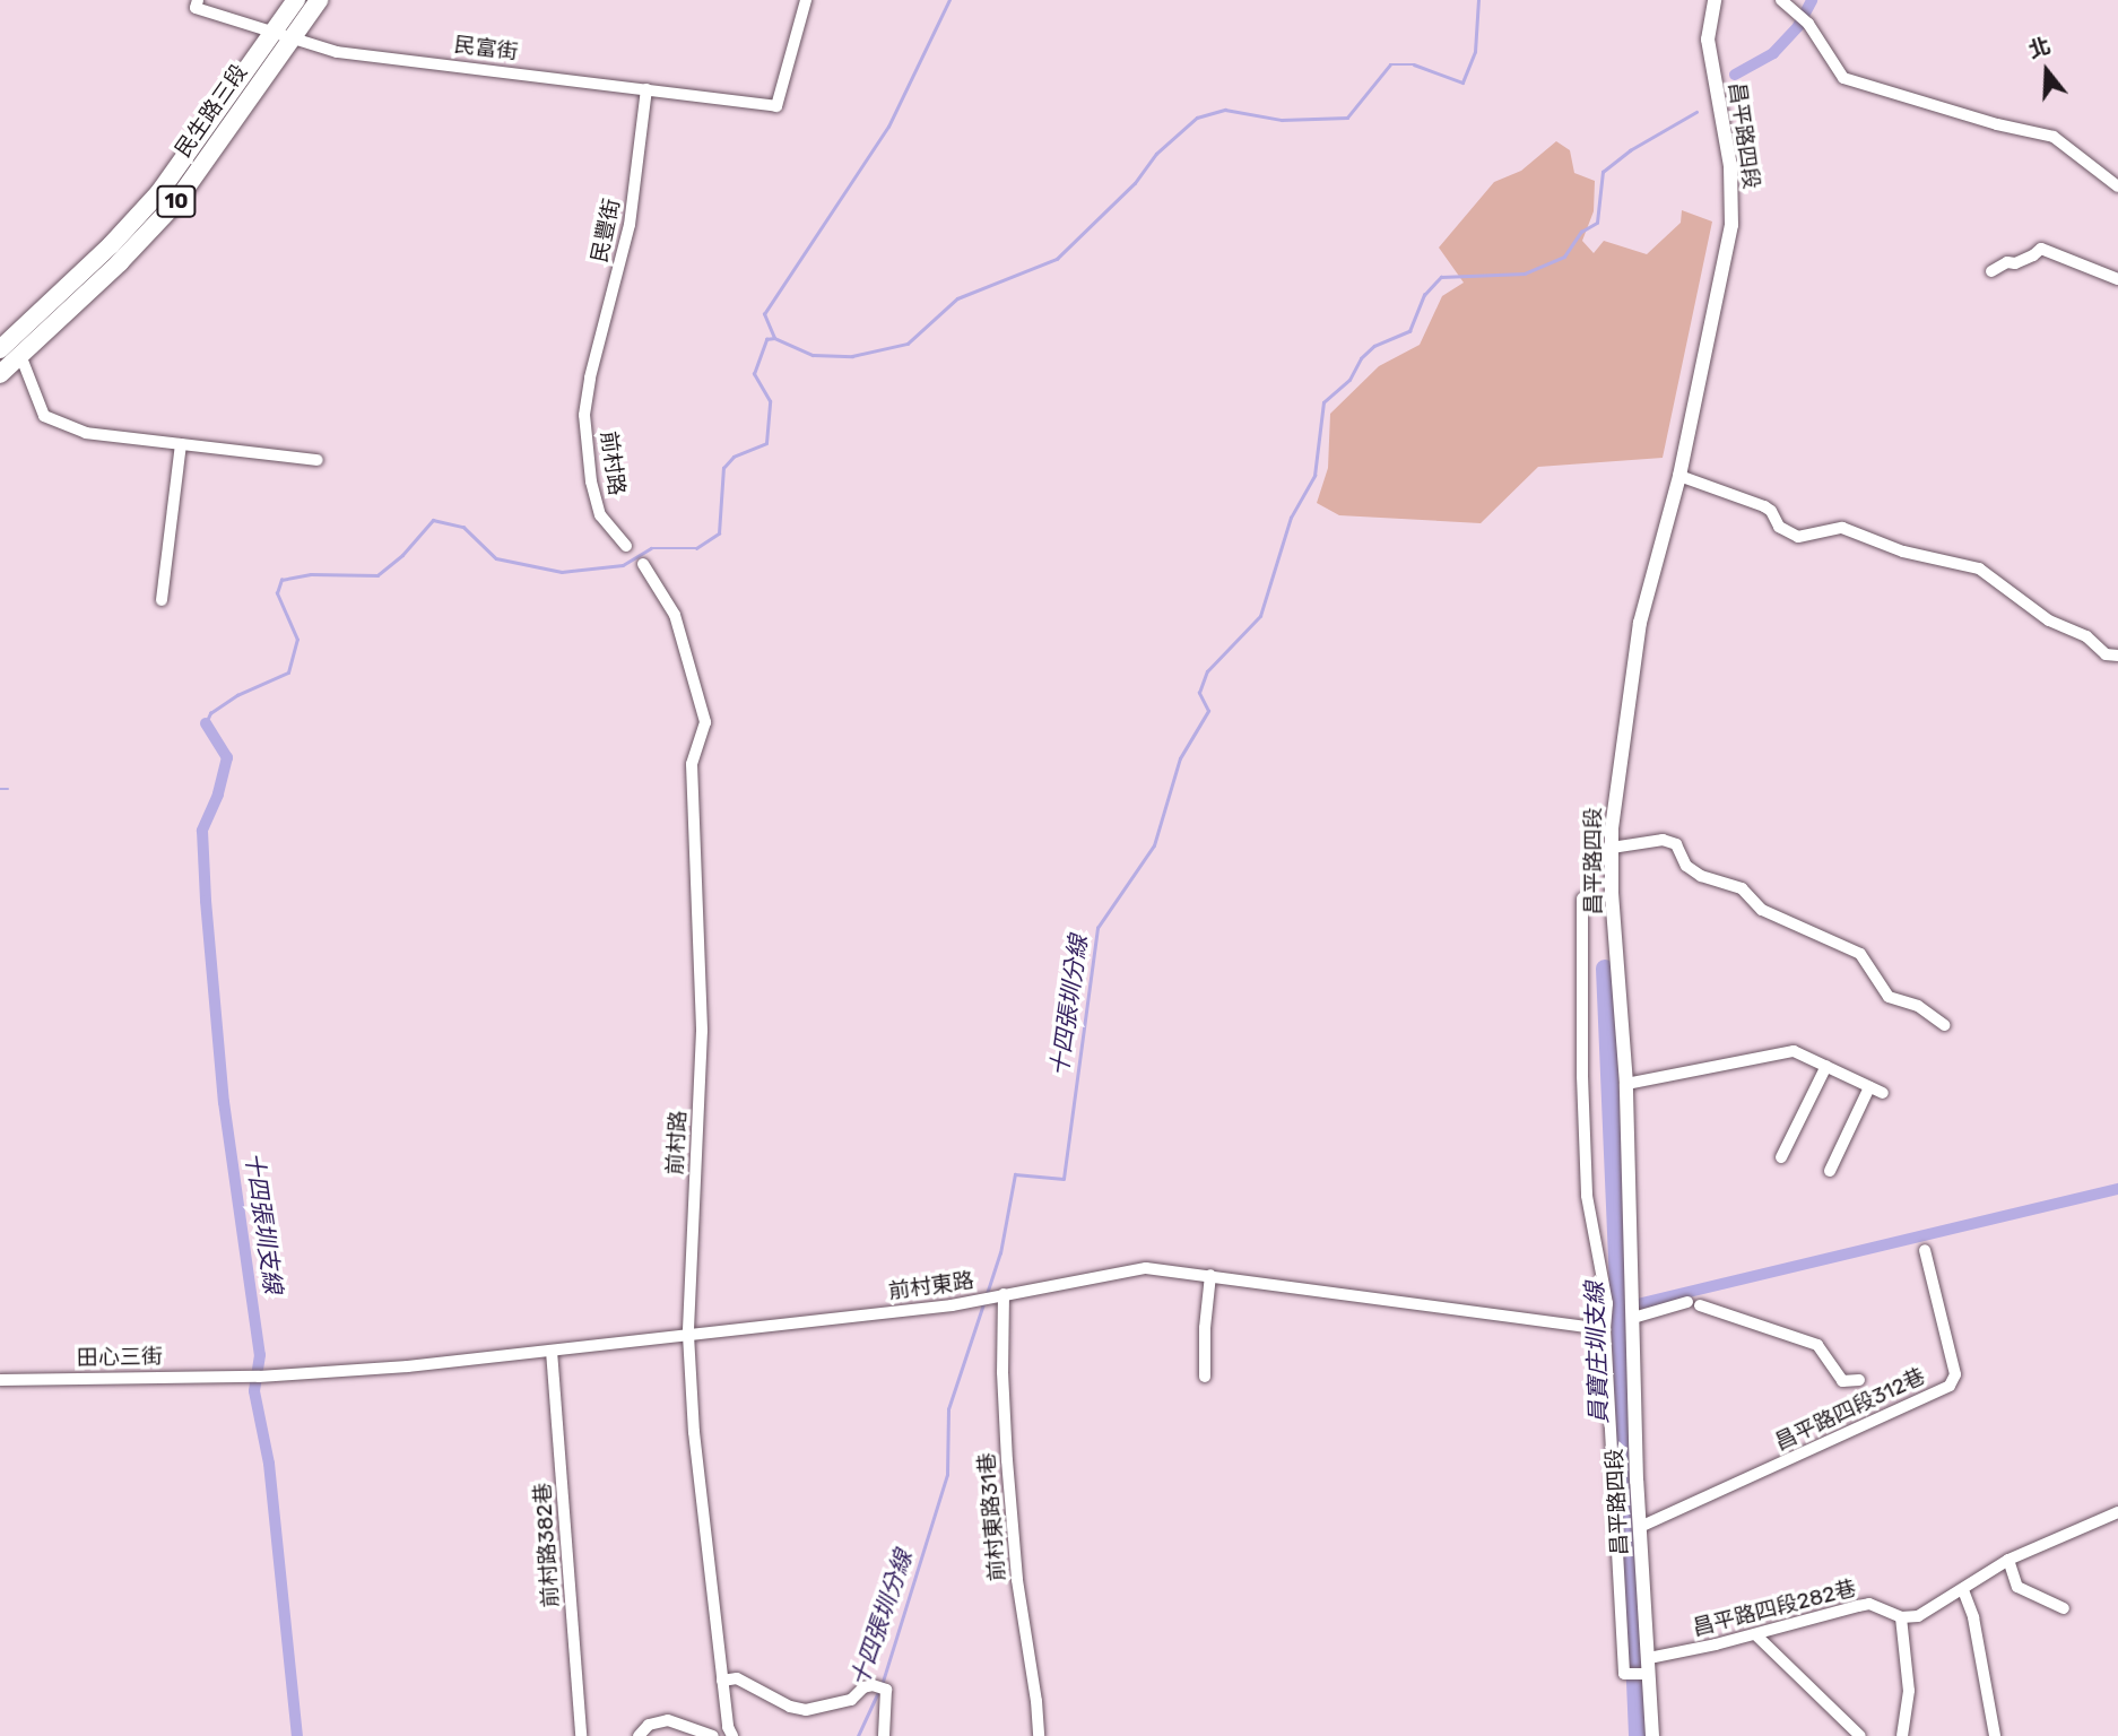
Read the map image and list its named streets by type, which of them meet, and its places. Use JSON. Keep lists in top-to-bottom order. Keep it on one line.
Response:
{"streets":{"main road":["民生路三段","10"],"street":["民富街","昌平路四段","民豐街","前村路","前村東路","田心三街","昌平路四段312巷","前村東路31巷","前村路382巷","昌平路四段282巷"]},"crossings":[["民富街","民生路三段"],["民富街","民豐街"],["昌平路四段","昌平路四段312巷"],["昌平路四段","昌平路四段282巷"],["民豐街","前村路"],["前村路","前村東路"],["前村東路","田心三街"],["前村東路","前村東路31巷"],["前村東路","前村路382巷"]],"water":["十四張圳分線","十四張圳支線","員寶庄圳支線"],"north":"top"}
